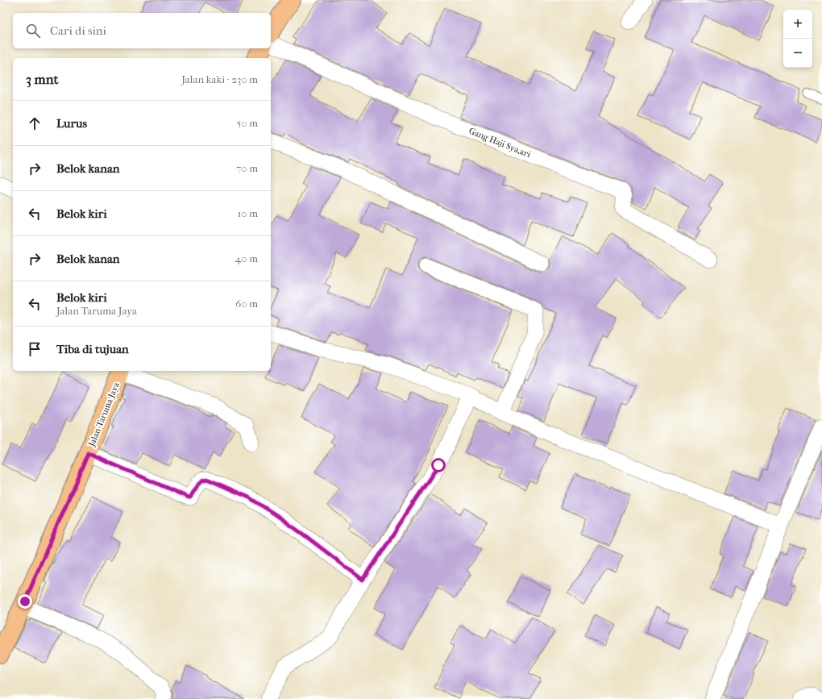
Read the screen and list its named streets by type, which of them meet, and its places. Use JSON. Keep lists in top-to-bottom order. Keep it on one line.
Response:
{"streets":{"main road":["Jalan Taruma Jaya"],"street":["Gang Haji Sya,ari"]},"page":{"map_buttons":["+","−"],"search":"Cari di sini","heading":["3 mnt","Jalan kaki · 230 m"],"list":[["Lurus","50 m"],["Belok kanan","70 m"],["Belok kiri","10 m"],["Belok kanan","40 m"],["Belok kiri","Jalan Taruma Jaya","60 m"],"Tiba di tujuan"]}}
